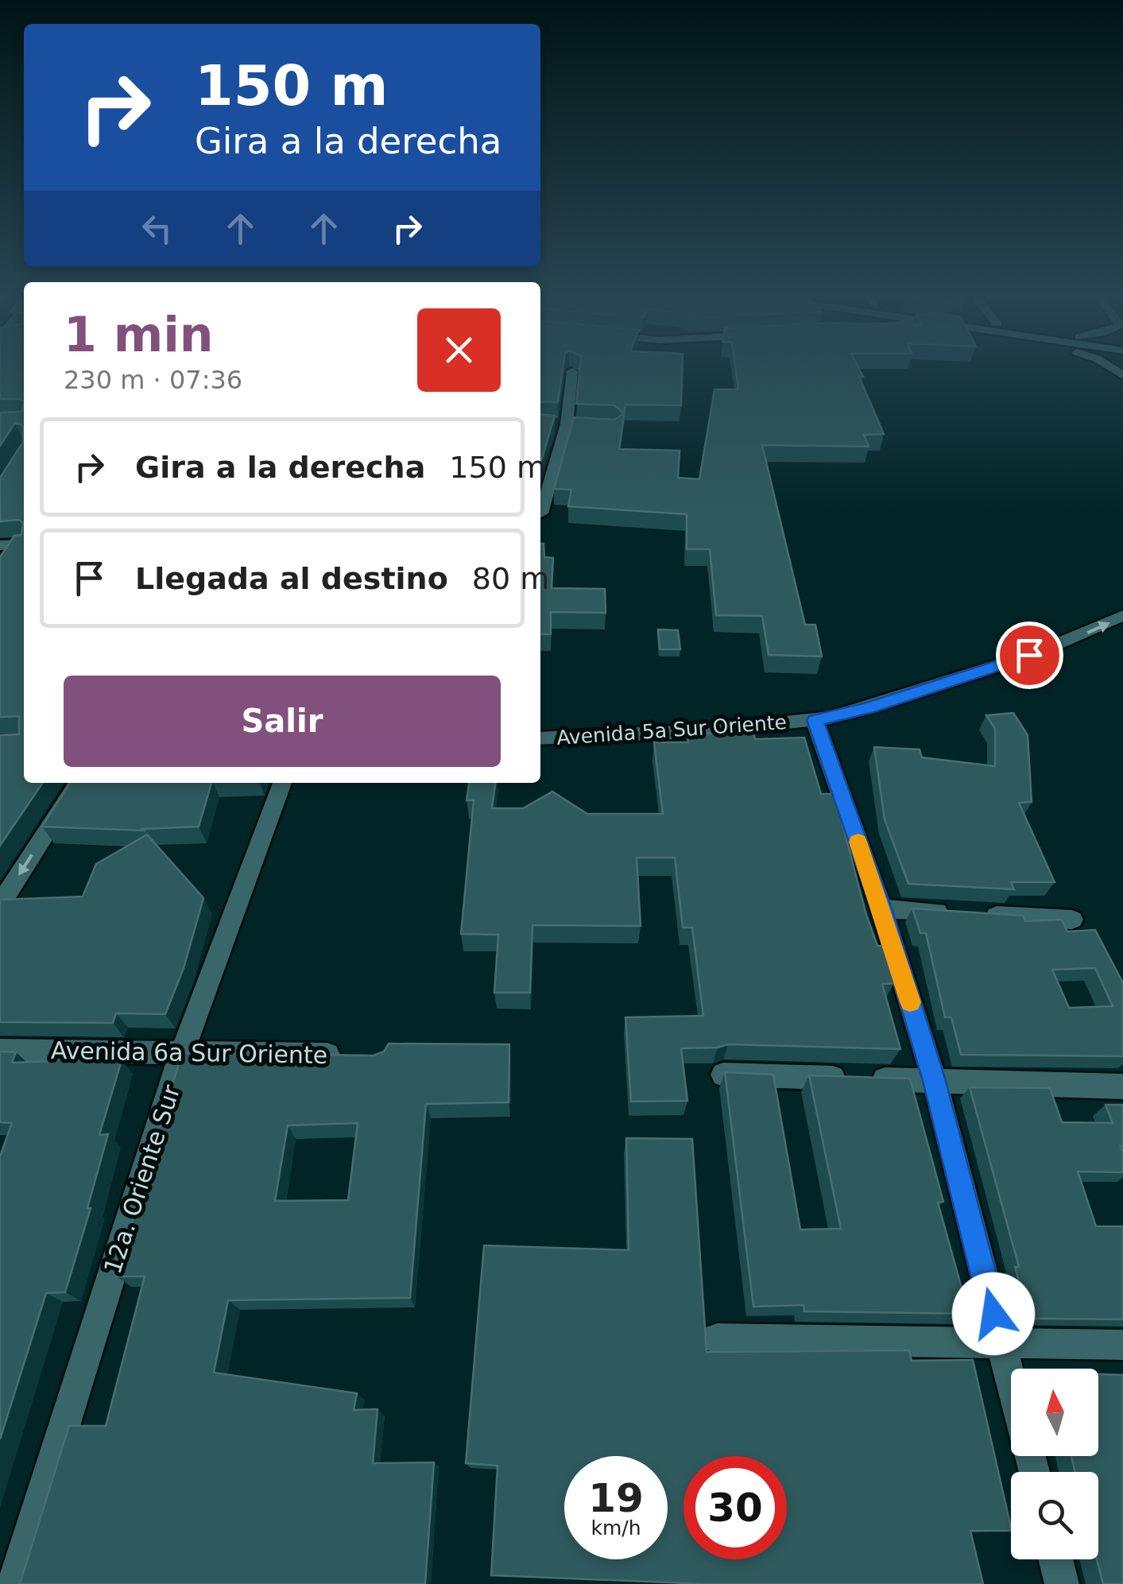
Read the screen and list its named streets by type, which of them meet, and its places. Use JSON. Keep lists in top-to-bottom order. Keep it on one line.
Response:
{"streets":{"street":["Avenida 5a Sur Oriente","Avenida 6a Sur Oriente","12a. Oriente Sur"]},"crossings":[["Avenida 6a Sur Oriente","12a. Oriente Sur"]],"one_way":["Avenida 5a Sur Oriente"],"north":"top","page":{"turn":["150 m","Gira a la derecha"],"heading":["1 min","230 m · 07:36"],"list":[{"name":"Gira a la derecha","value":"150 m"},{"name":"Llegada al destino","value":"80 m"}],"buttons":"Salir","speed":"19 km/h","limit":"30"}}
